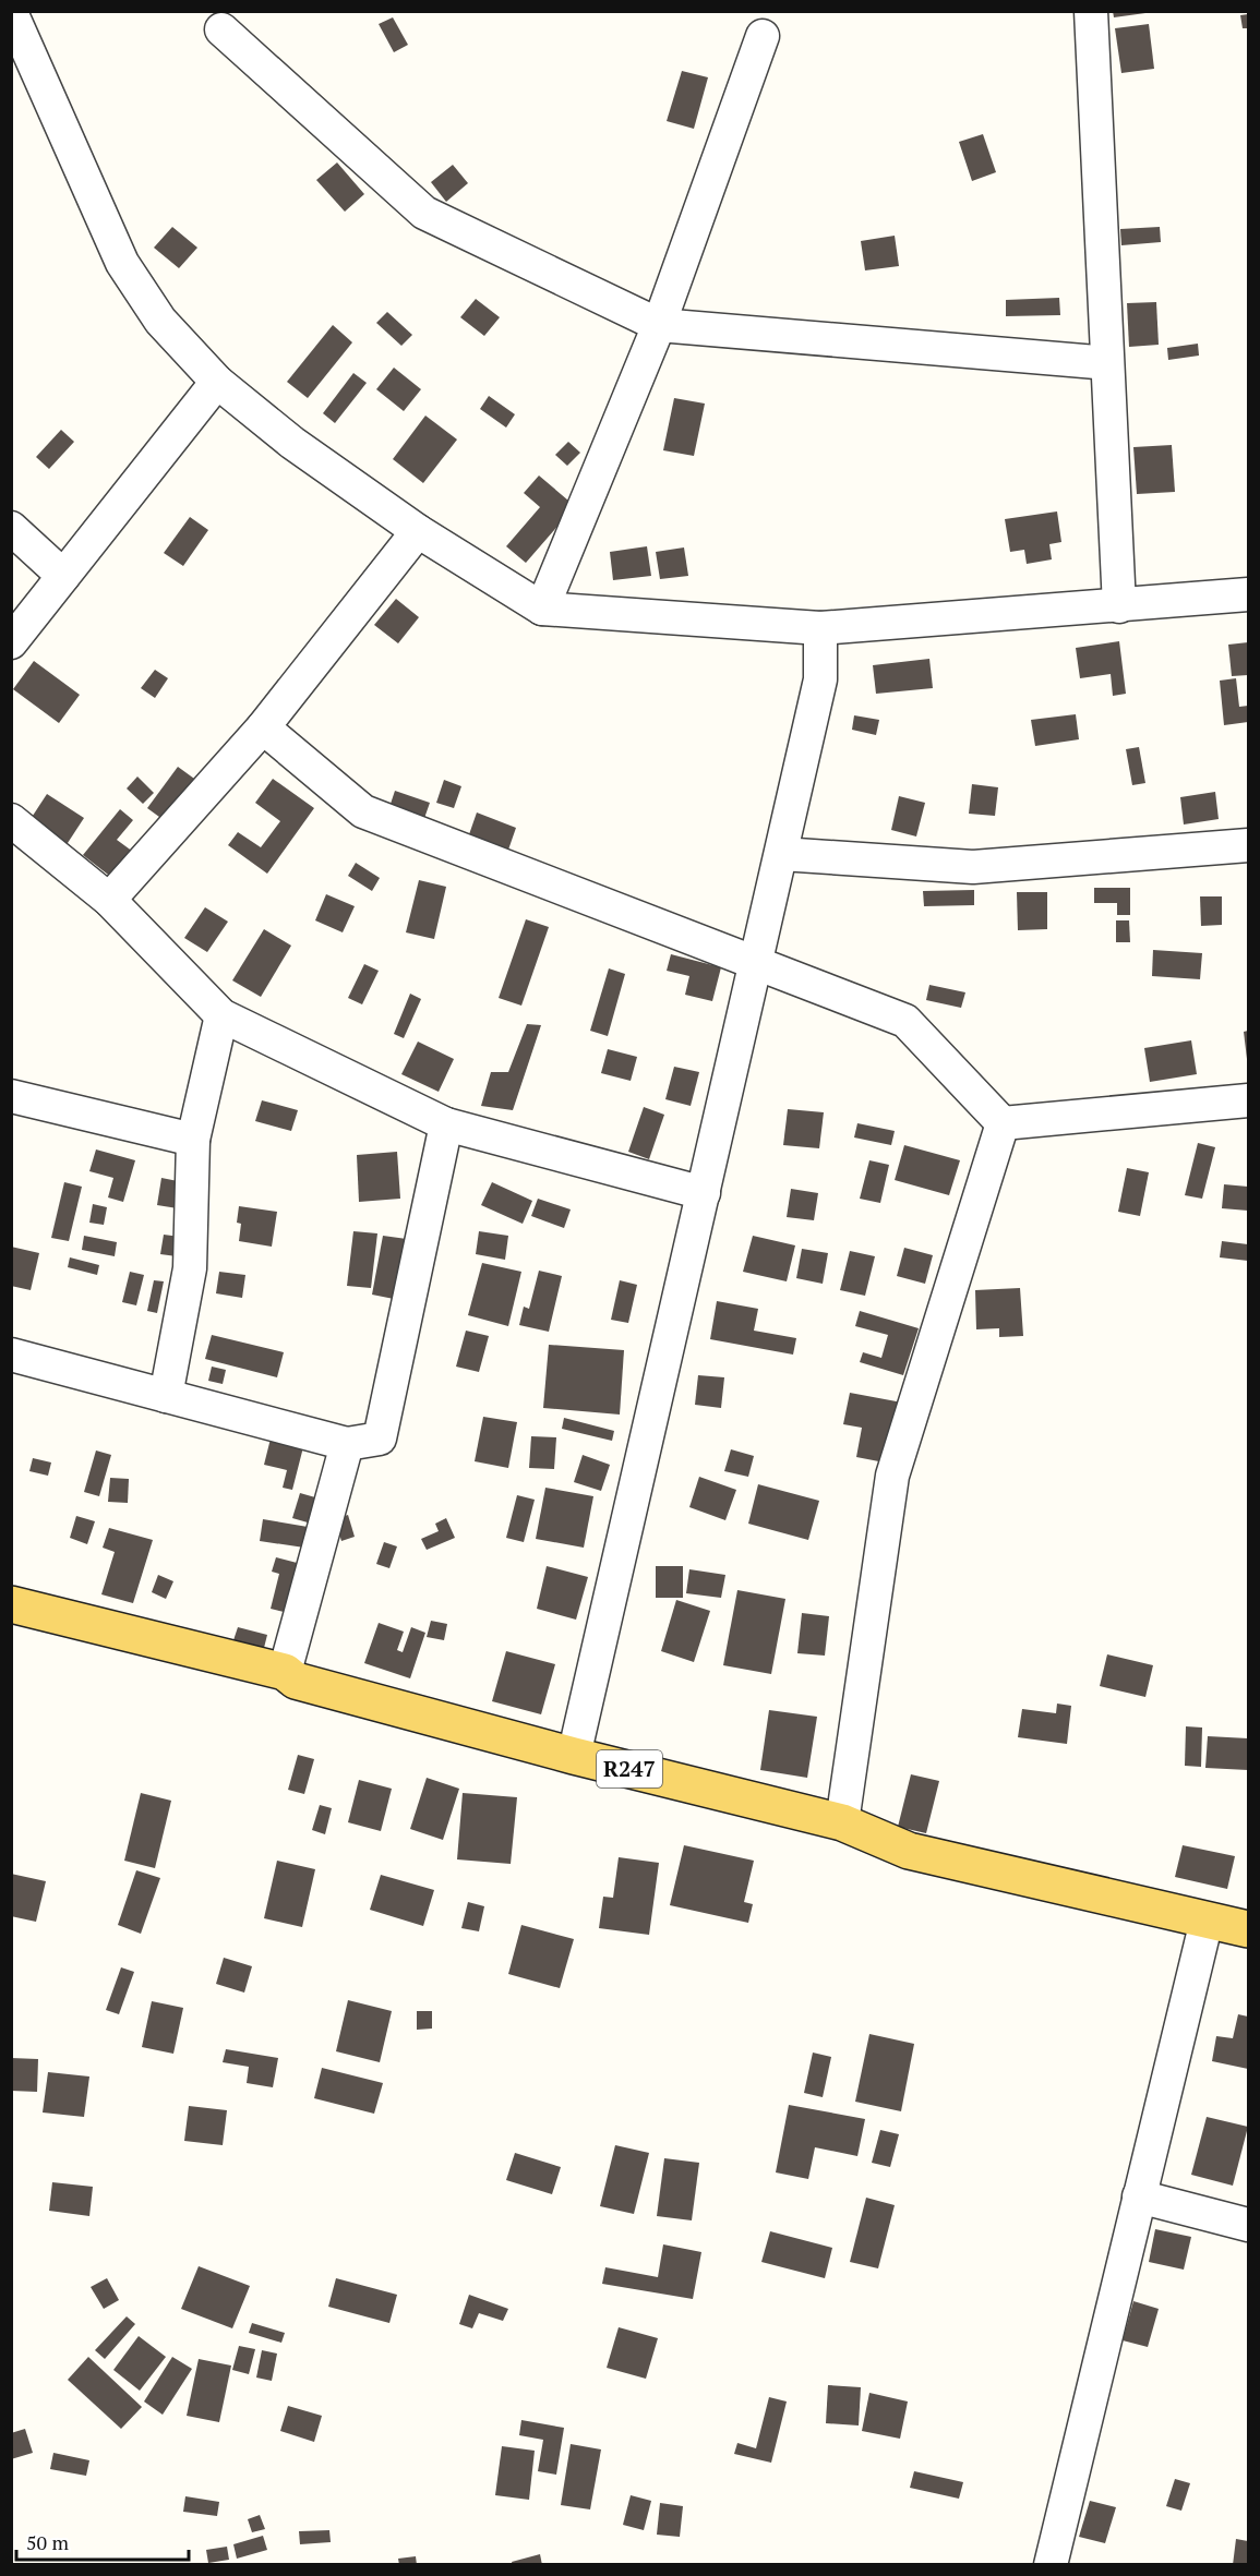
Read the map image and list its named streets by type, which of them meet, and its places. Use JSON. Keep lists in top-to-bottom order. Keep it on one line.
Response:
{"streets":{"main road":["R247"]},"scale_bar":"50 m"}
